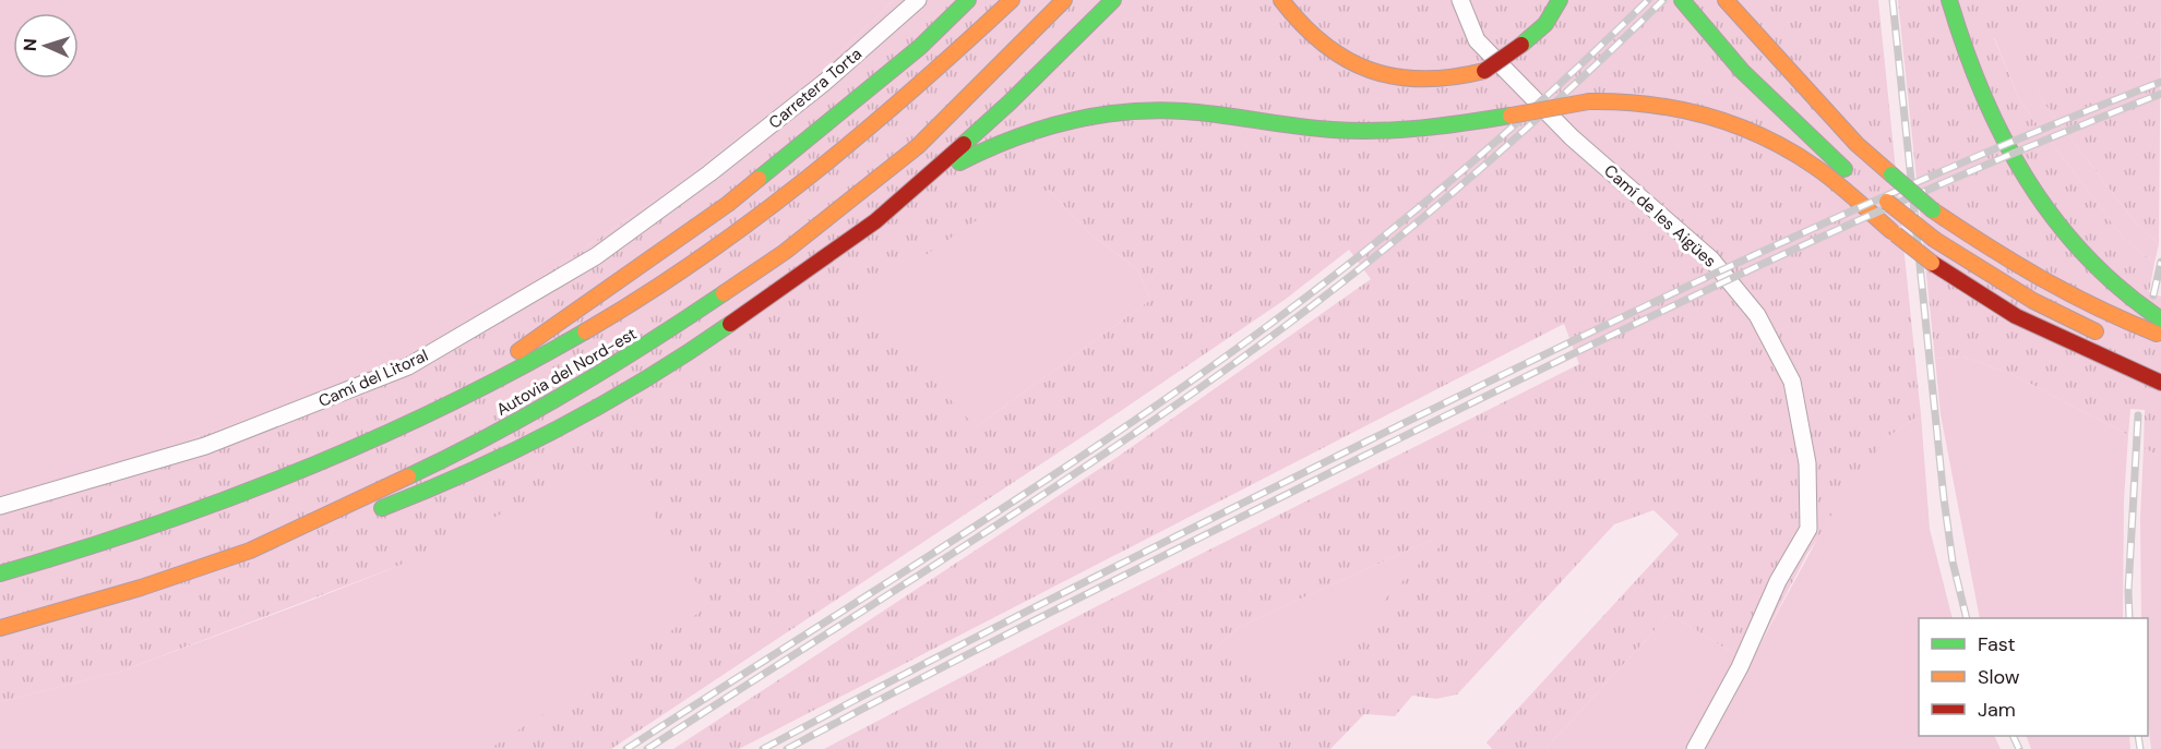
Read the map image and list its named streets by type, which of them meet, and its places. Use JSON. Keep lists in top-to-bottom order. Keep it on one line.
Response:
{"streets":{"highway":["Autovia del Nord-est"],"street":["Carretera Torta","Camí de les Aigües","Camí del Litoral"]},"crossings":[["Carretera Torta","Camí del Litoral"]],"legend":["Fast","Slow","Jam"],"north":"left"}
